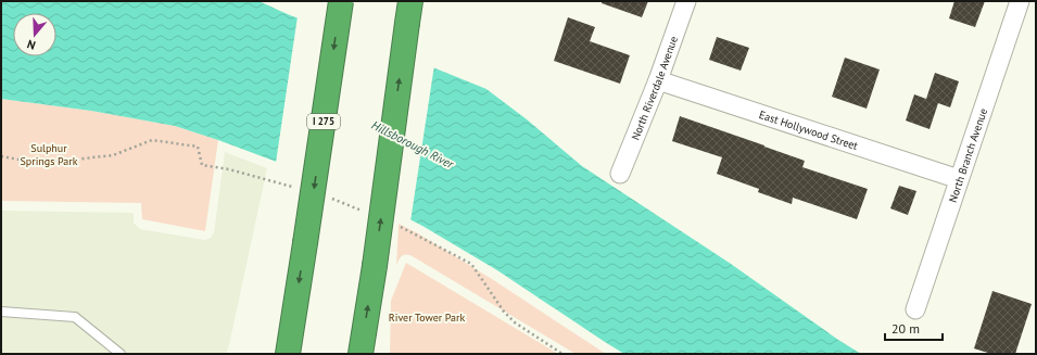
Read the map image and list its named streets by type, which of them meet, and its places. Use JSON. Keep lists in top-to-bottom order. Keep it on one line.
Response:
{"streets":{"highway":["I 275"],"street":["North Riverdale Avenue","East Hollywood Street","North Branch Avenue"]},"crossings":[["North Riverdale Avenue","East Hollywood Street"],["East Hollywood Street","North Branch Avenue"]],"water":["Hillsborough River"],"parks":["Sulphur Springs Park","River Tower Park"],"scale_bar":"20 m","north":"bottom"}
